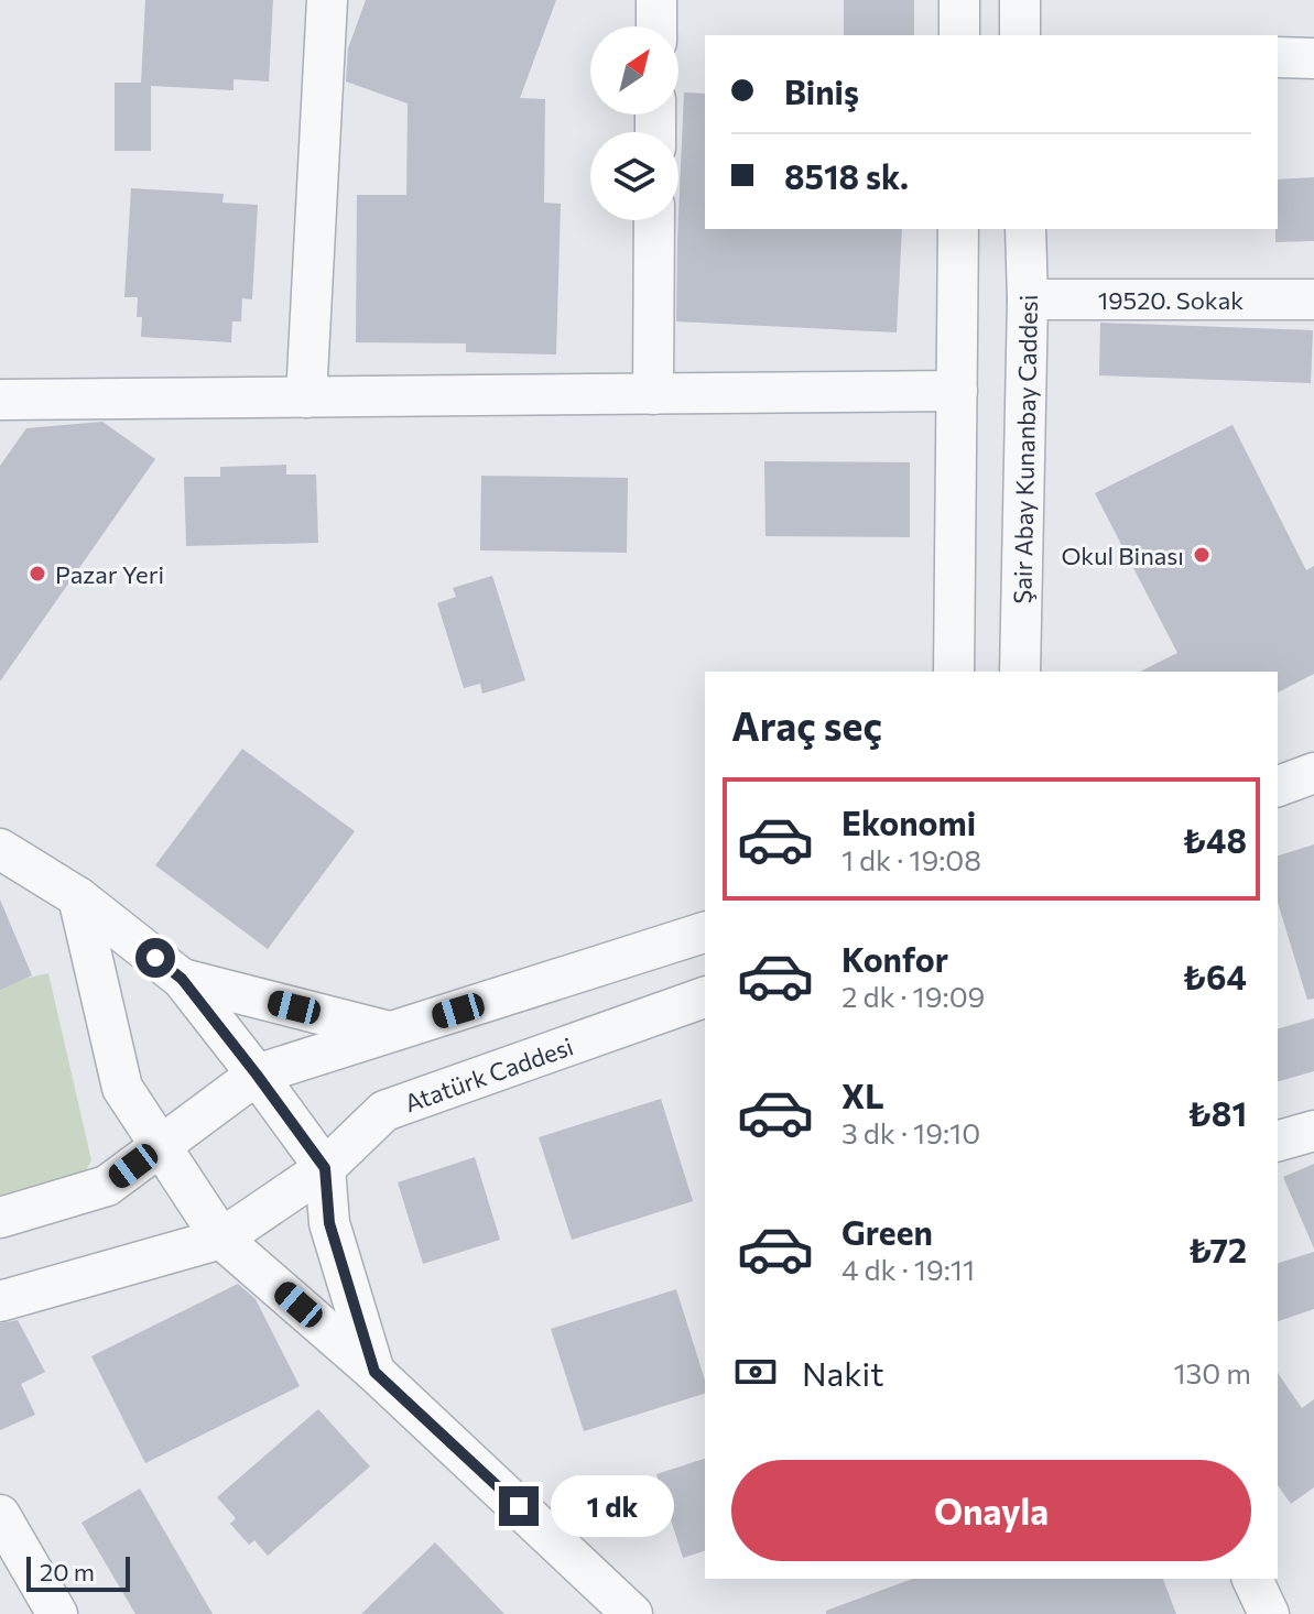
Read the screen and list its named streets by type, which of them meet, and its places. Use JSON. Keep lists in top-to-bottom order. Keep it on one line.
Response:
{"streets":{"street":["19520. Sokak","Şair Abay Kunanbay Caddesi","Atatürk Caddesi"]},"crossings":[["19520. Sokak","Şair Abay Kunanbay Caddesi"]],"places":["Okul Binası","Pazar Yeri"],"scale_bar":"20 m","north":"top right","page":{"banner":["Biniş","8518 sk."],"heading":"Araç seç","list":[{"name":"Ekonomi","note":"1 dk · 19:08","value":"₺48"},{"name":"Konfor","note":"2 dk · 19:09","value":"₺64"},{"name":"XL","note":"3 dk · 19:10","value":"₺81"},{"name":"Green","note":"4 dk · 19:11","value":"₺72"}],"pay":["Nakit","130 m"],"buttons":"Onayla","bubble":"1 dk","scale":"20 m"}}
